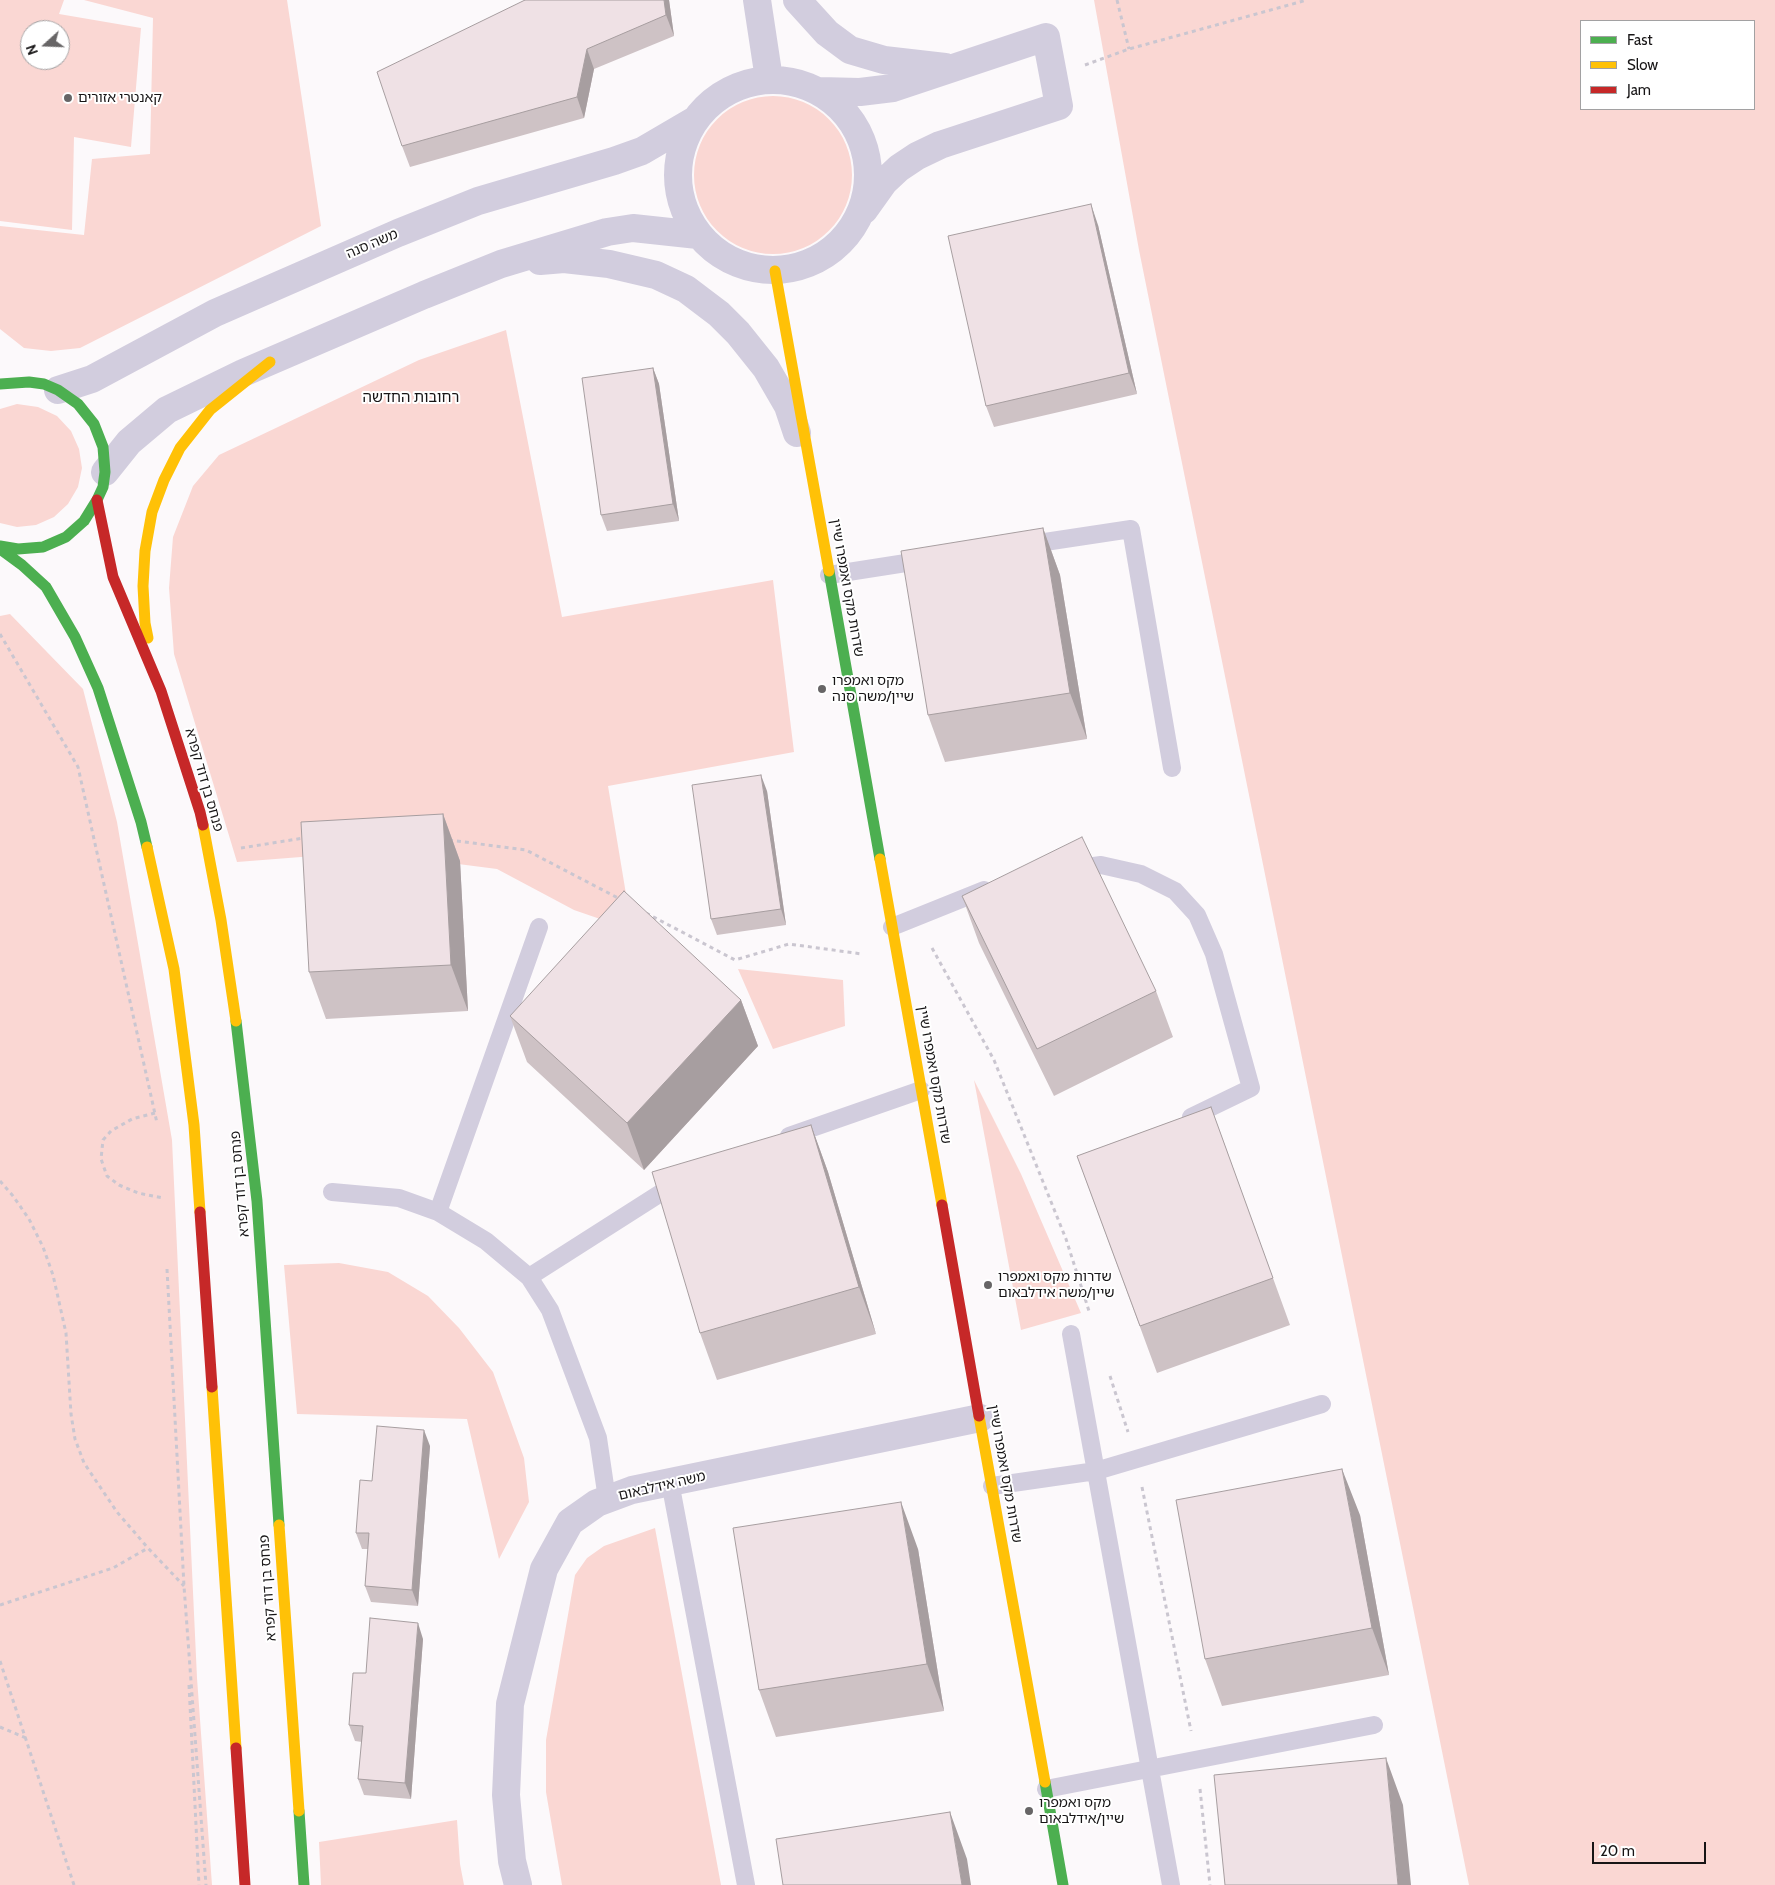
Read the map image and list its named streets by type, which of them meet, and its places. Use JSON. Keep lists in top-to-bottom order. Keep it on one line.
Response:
{"streets":{"main road":["שדרות מקס ואמפרו שיין","פנחס בן דוד קפרא"],"street":["משה סנה","משה אידלבאום"]},"crossings":[["שדרות מקס ואמפרו שיין","משה אידלבאום"]],"districts":["רחובות החדשה"],"places":["קאנטרי אזורים","מקס ואמפרו שיין/משה סנה","שדרות מקס ואמפרו שיין/משה אידלבאום","מקס ואמפרו שיין/אידלבאום"],"legend":["Fast","Slow","Jam"],"scale_bar":"20 m","north":"left"}
